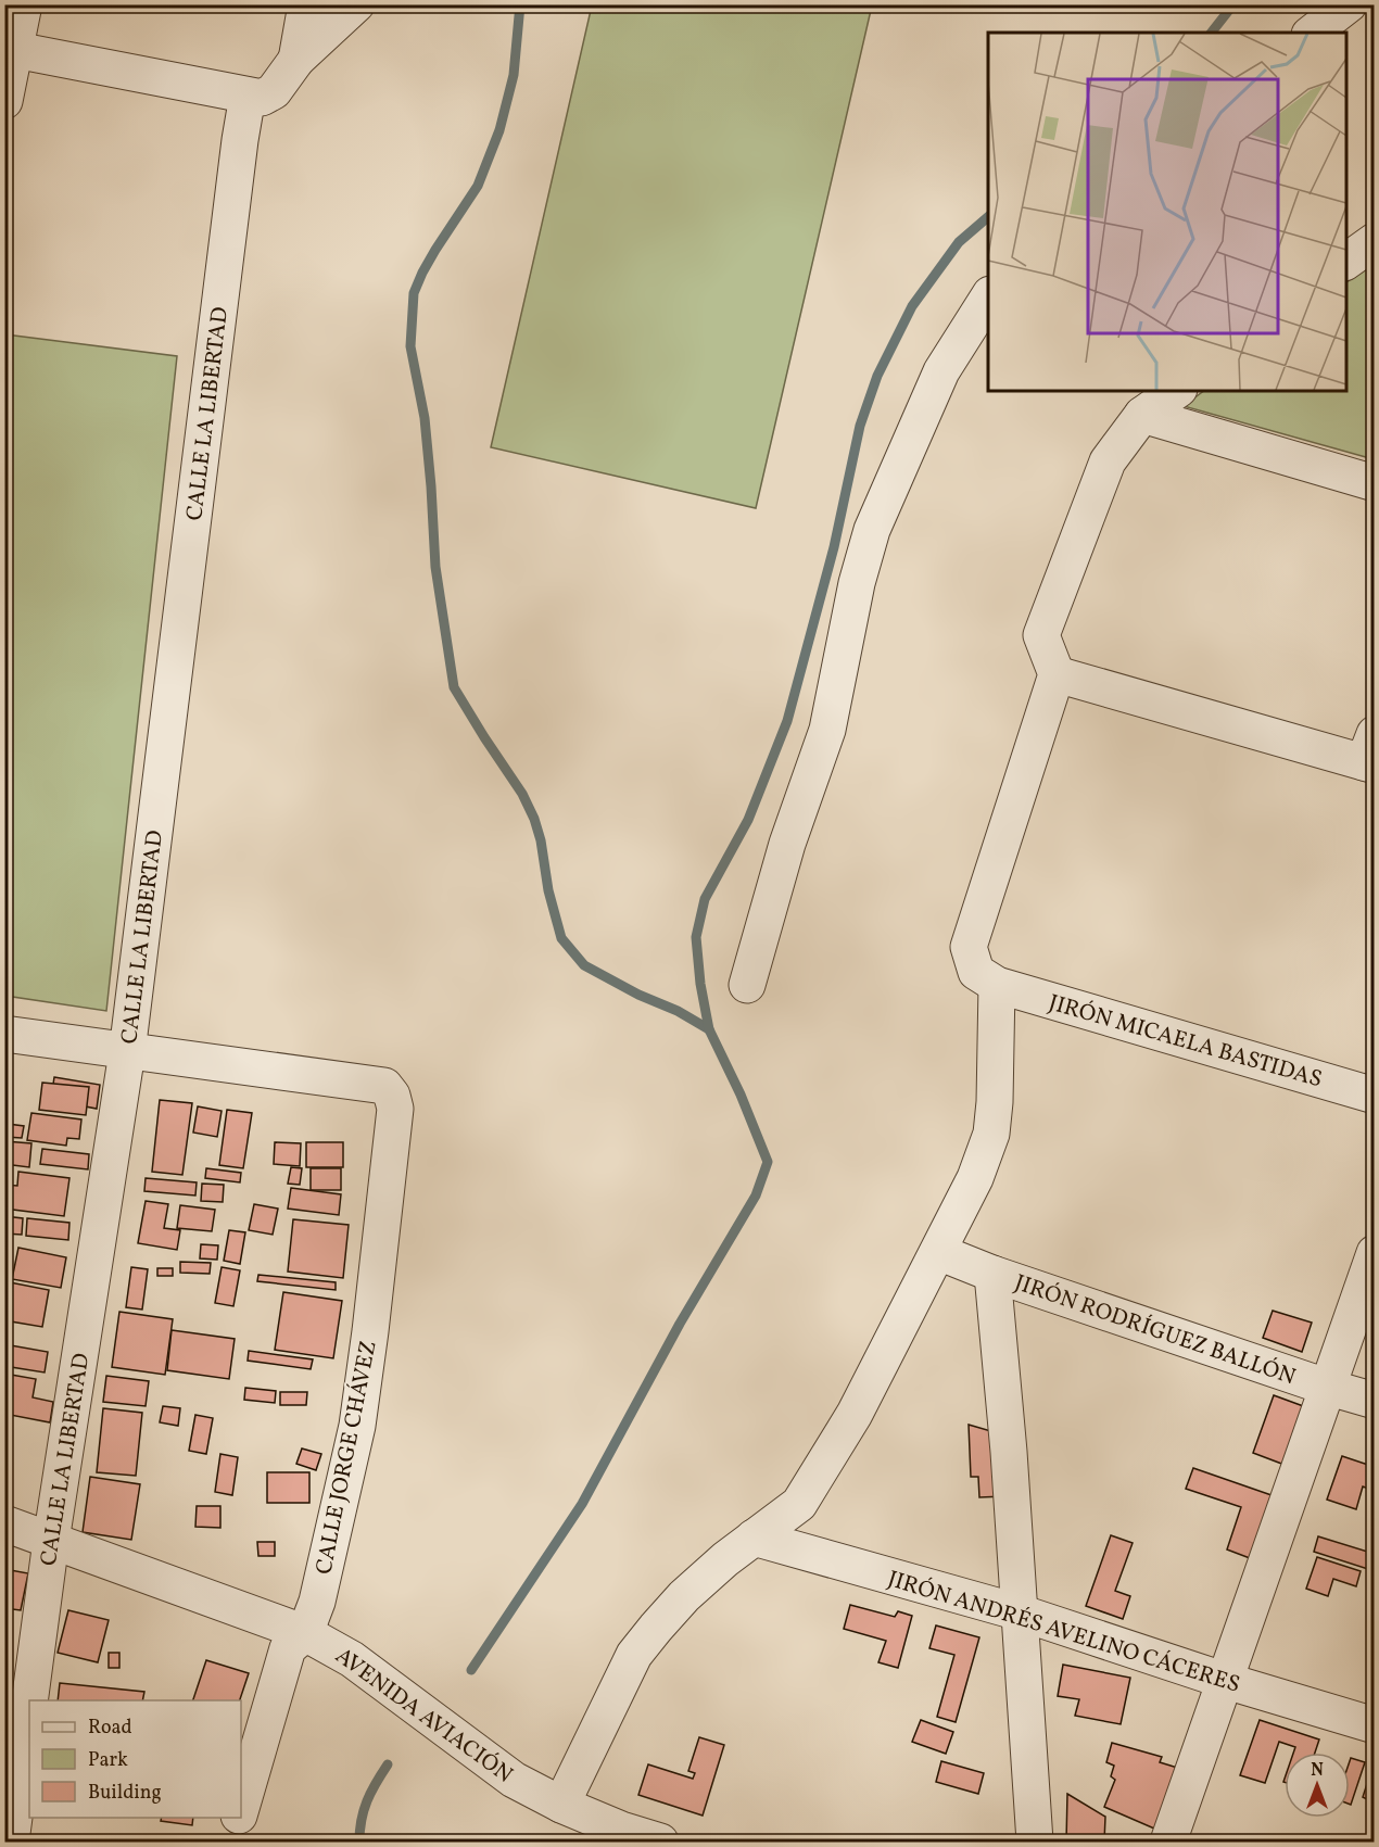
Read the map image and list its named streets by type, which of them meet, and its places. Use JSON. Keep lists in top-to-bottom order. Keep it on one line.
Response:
{"streets":{"street":["CALLE LA LIBERTAD","JIRÓN MICAELA BASTIDAS","JIRÓN RODRÍGUEZ BALLÓN","CALLE JORGE CHÁVEZ","JIRÓN ANDRÉS AVELINO CÁCERES","AVENIDA AVIACIÓN"]},"crossings":[["CALLE LA LIBERTAD","CALLE JORGE CHÁVEZ"],["CALLE LA LIBERTAD","AVENIDA AVIACIÓN"],["CALLE JORGE CHÁVEZ","AVENIDA AVIACIÓN"]],"legend":["Road","Park","Building"],"north":"top"}
